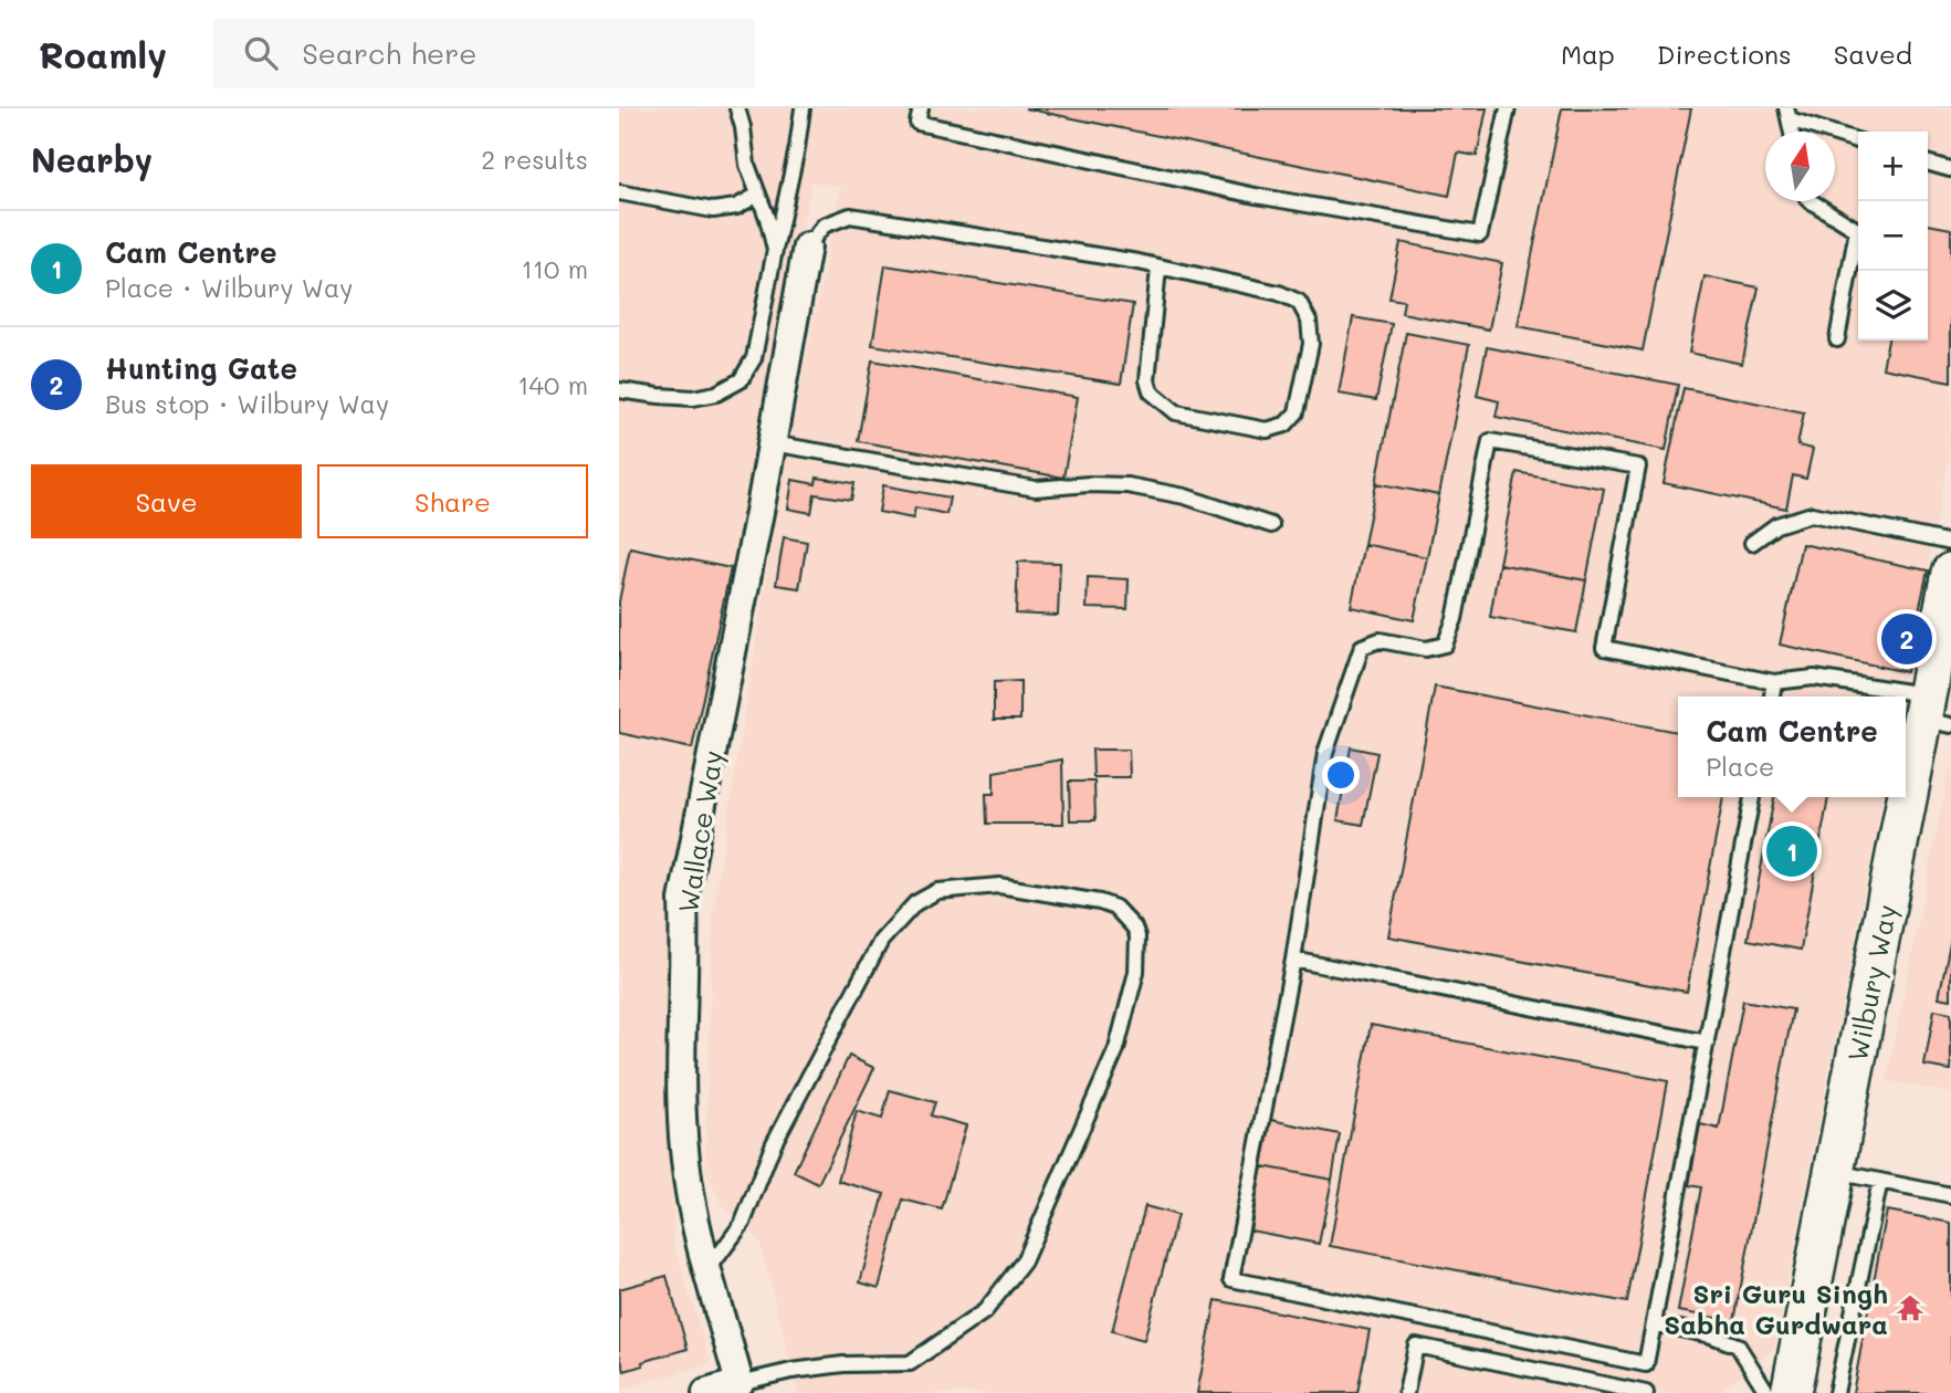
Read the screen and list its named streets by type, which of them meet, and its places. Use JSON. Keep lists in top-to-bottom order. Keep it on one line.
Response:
{"streets":{"street":["Wallace Way","Wilbury Way"]},"places":{"temple":["Sri Guru Singh Sabha Gurdwara"]},"north":"top","page":{"header":"Roamly","search":"Search here","nav":["Map","Directions","Saved"],"heading":["Nearby","2 results"],"map_buttons":["+","−"],"list":[{"mark":"1","name":"Cam Centre","note":"Place · Wilbury Way","value":"110 m"},{"mark":"2","name":"Hunting Gate","note":"Bus stop · Wilbury Way","value":"140 m"}],"buttons":["Save","Share"],"pins":["2","1"],"popup":["Cam Centre","Place"]}}
